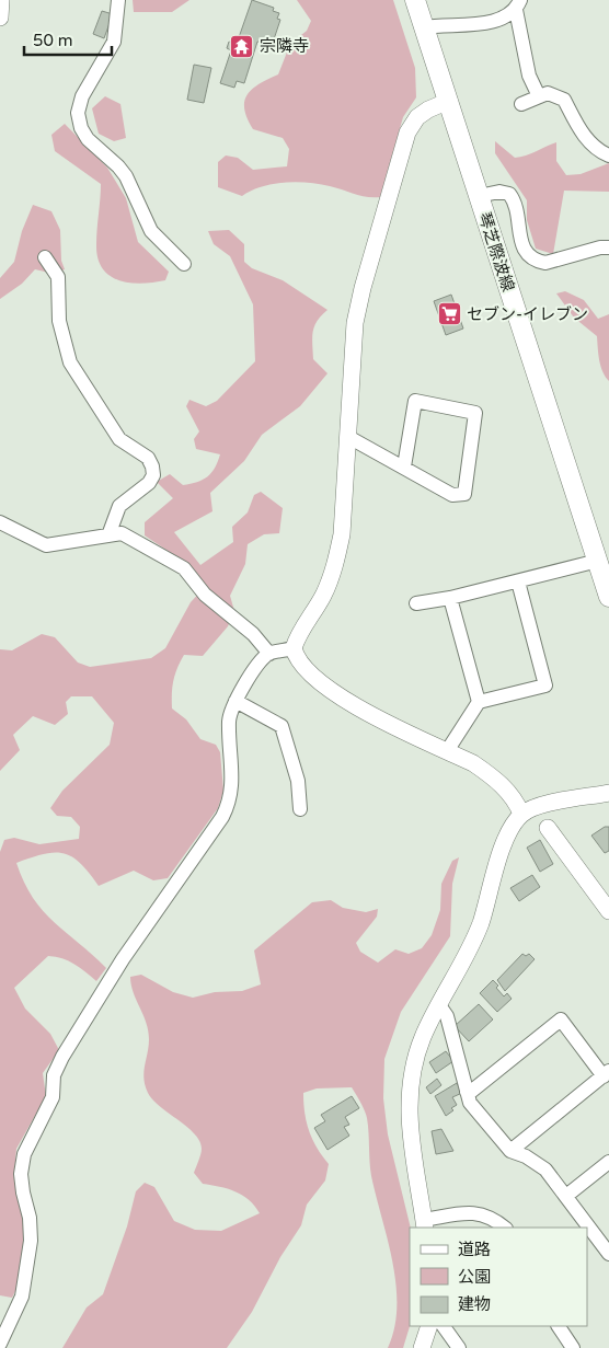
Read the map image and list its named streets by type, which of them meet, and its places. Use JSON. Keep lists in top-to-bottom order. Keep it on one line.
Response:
{"streets":{"main road":["琴芝際波線"]},"places":{"temple":["宗隣寺"],"supermarket":["セブン-イレブン"]},"legend":["道路","公園","建物"],"scale_bar":"50 m"}
